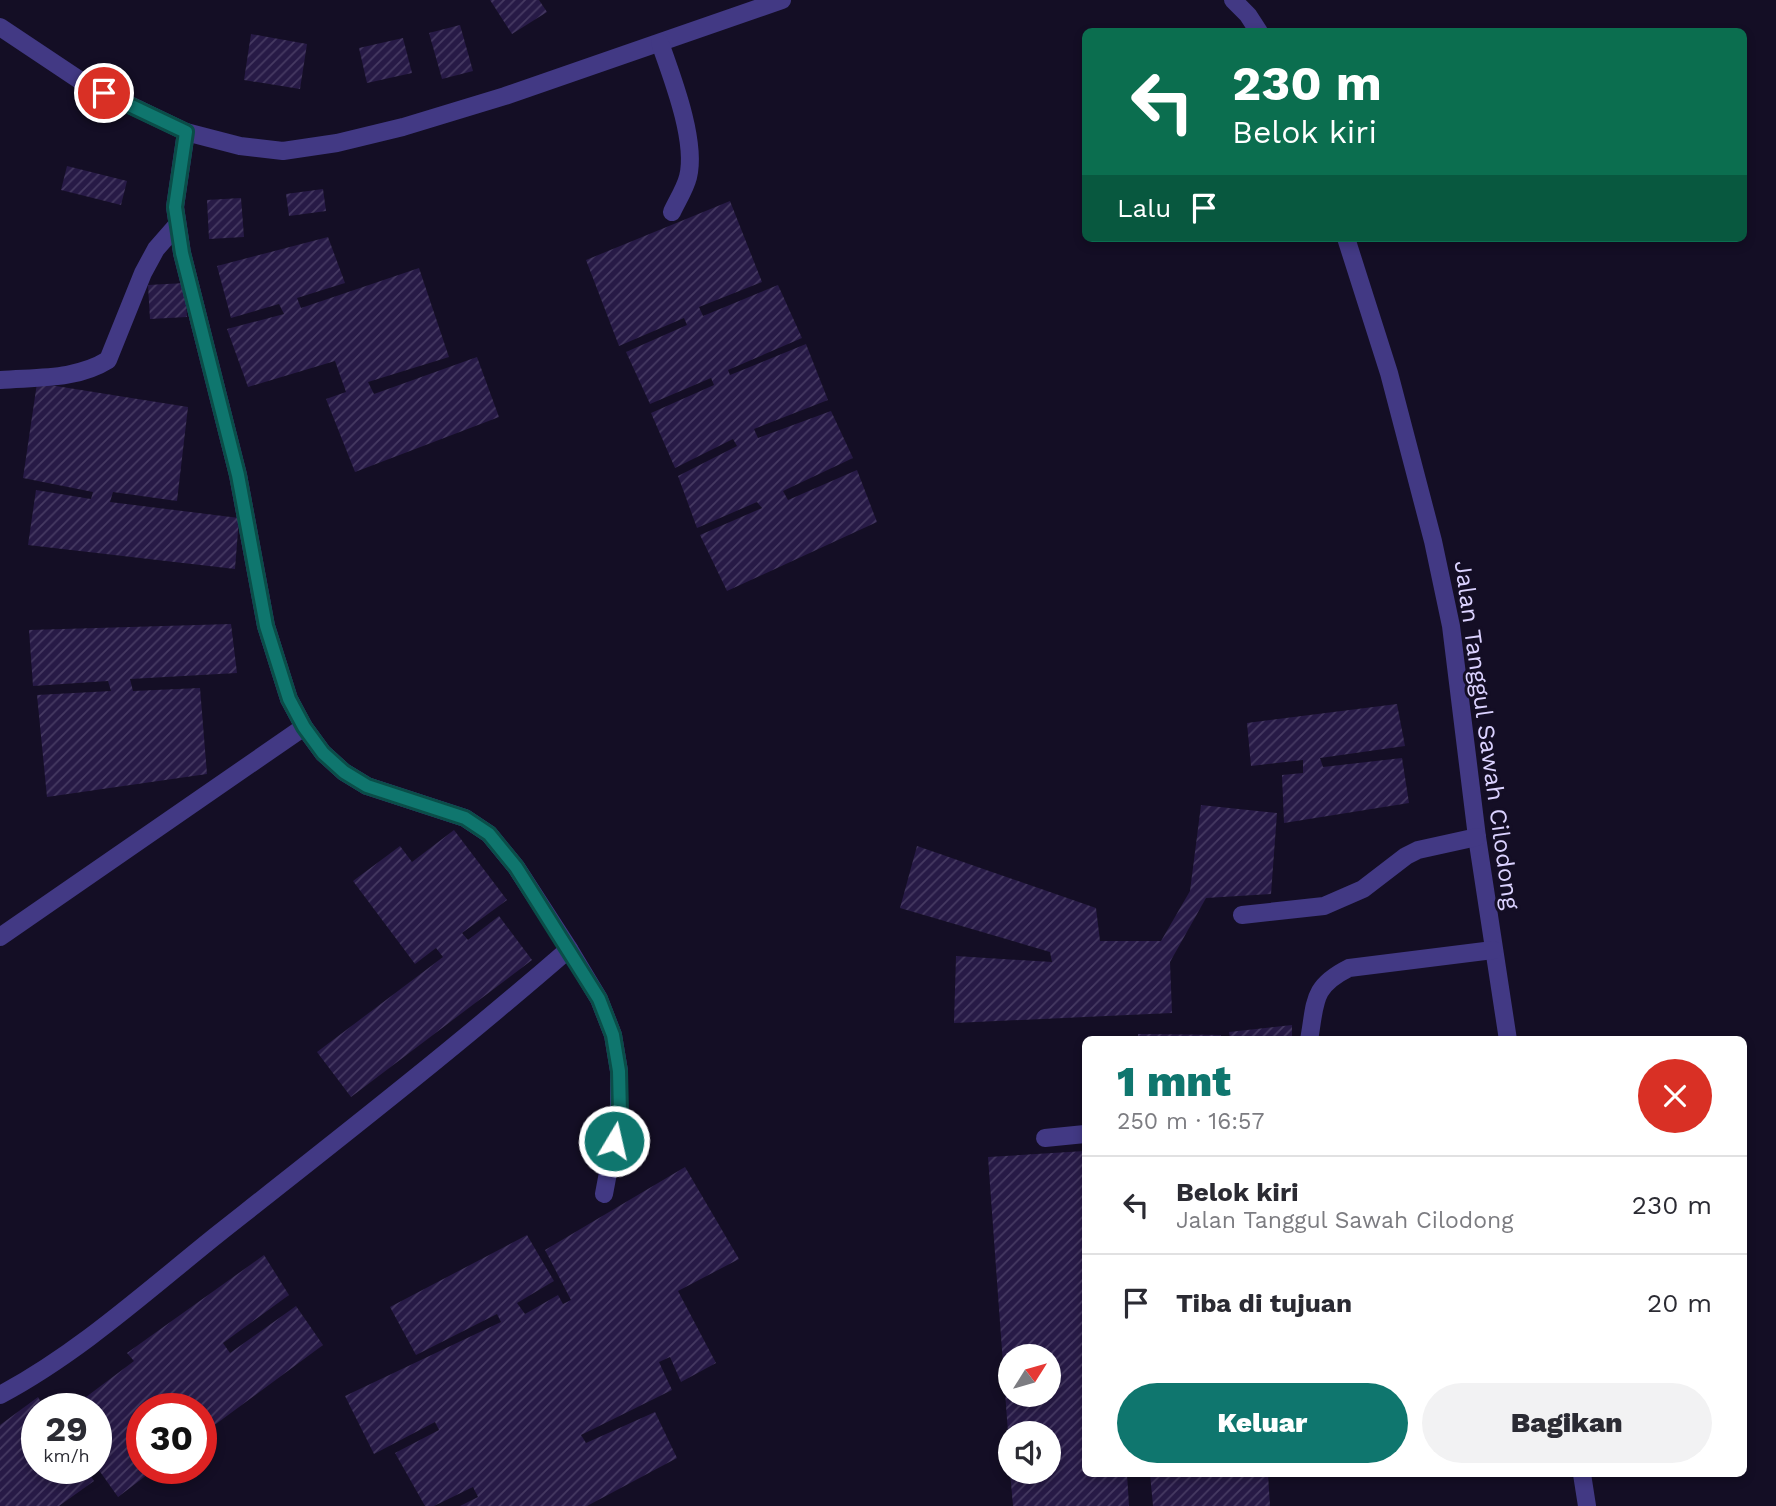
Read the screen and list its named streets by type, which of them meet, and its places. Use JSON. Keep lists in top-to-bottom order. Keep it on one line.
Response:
{"streets":{"street":["Jalan Tanggul Sawah Cilodong"]},"north":"top right","page":{"turn":["230 m","Belok kiri"],"then":"Lalu","heading":["1 mnt","250 m · 16:57"],"list":[{"name":"Belok kiri","note":"Jalan Tanggul Sawah Cilodong","value":"230 m"},{"name":"Tiba di tujuan","value":"20 m"}],"buttons":["Keluar","Bagikan"],"speed":"29 km/h","limit":"30"}}
